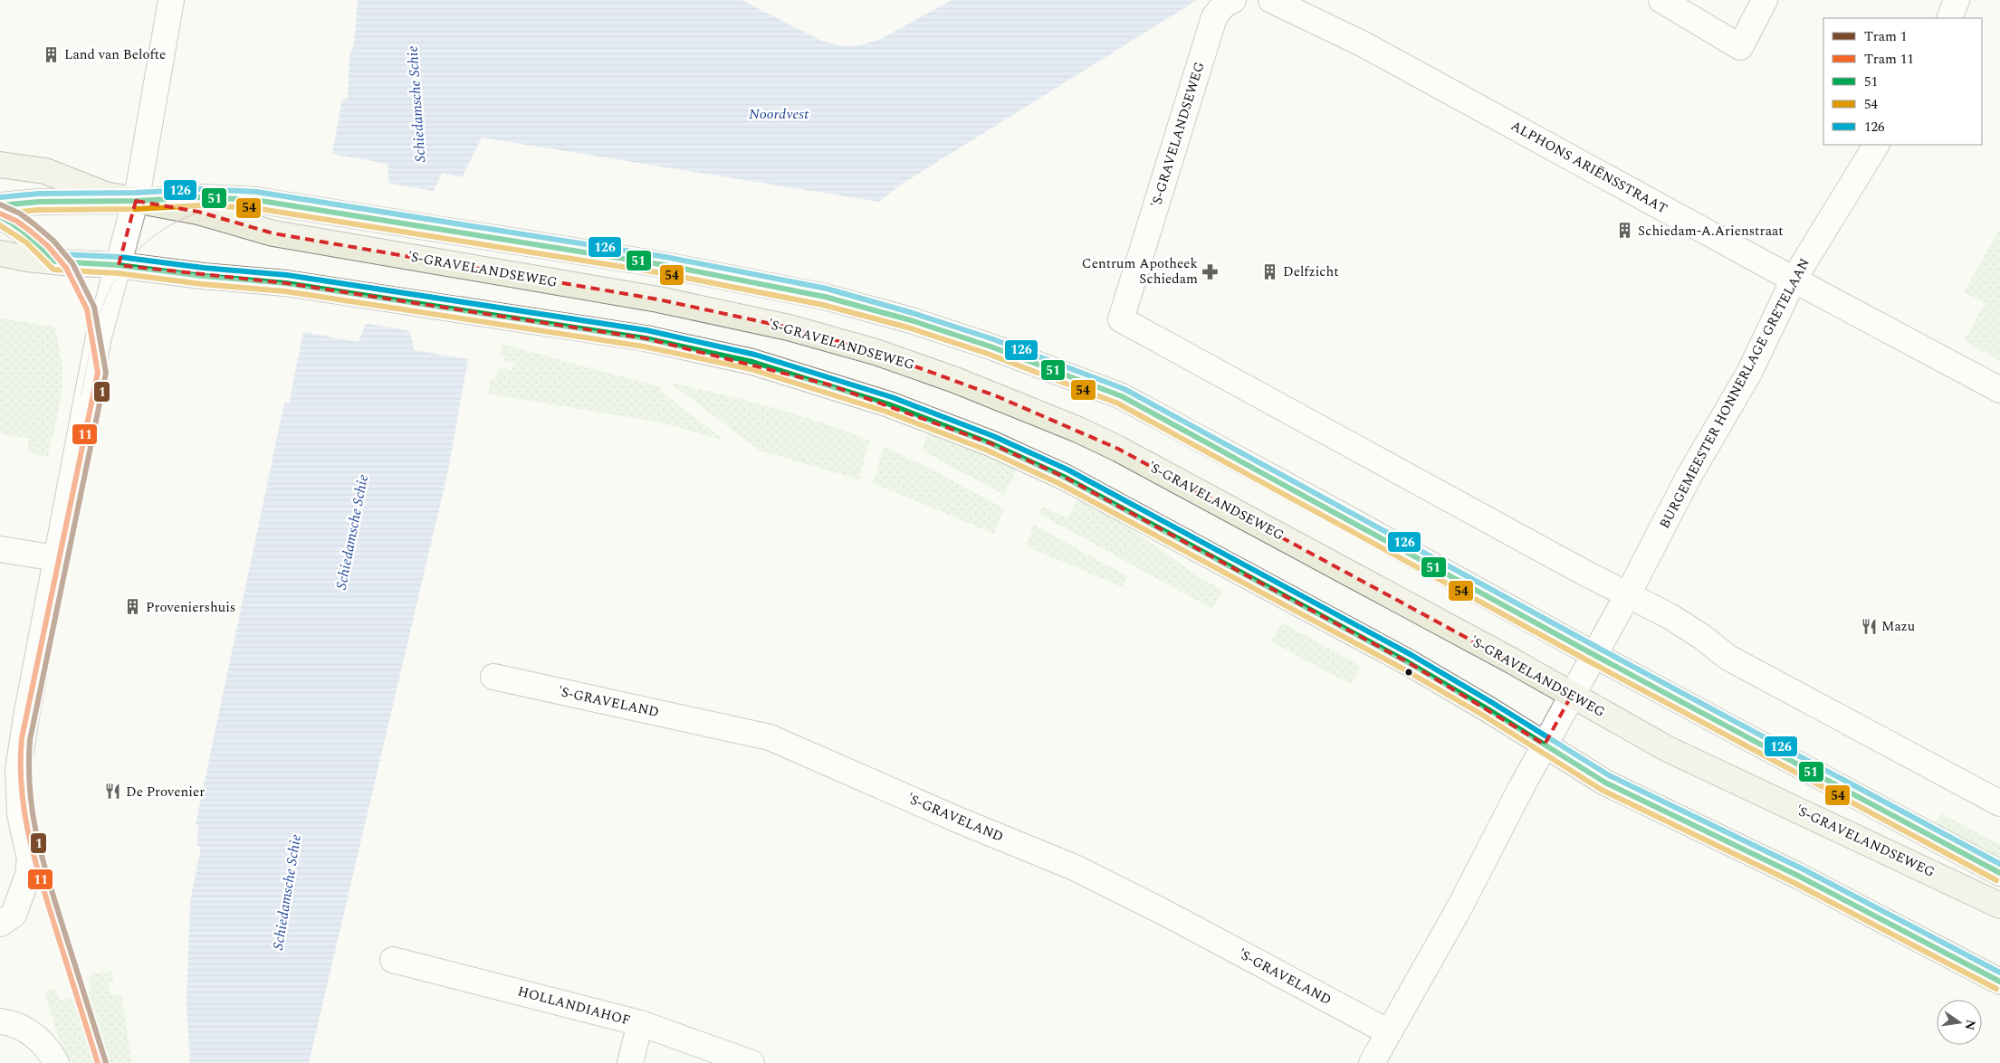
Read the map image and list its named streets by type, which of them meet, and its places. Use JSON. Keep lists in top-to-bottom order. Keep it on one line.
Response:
{"streets":{"main road":["'S-GRAVELANDSEWEG"],"street":["ALPHONS ARIËNSSTRAAT","BURGEMEESTER HONNERLAGE GRETELAAN","'S-GRAVELAND","HOLLANDIAHOF"]},"crossings":[["'S-GRAVELANDSEWEG","BURGEMEESTER HONNERLAGE GRETELAAN"],["ALPHONS ARIËNSSTRAAT","BURGEMEESTER HONNERLAGE GRETELAAN"],["BURGEMEESTER HONNERLAGE GRETELAAN","'S-GRAVELAND"]],"water":["Schiedamsche Schie","Noordvest"],"places":{"building":["Land van Belofte","Schiedam-A.Arienstraat","Delfzicht","Proveniershuis"],"pharmacy":["Centrum Apotheek Schiedam"],"restaurant":["Mazu","De Provenier"]},"lines":["transit line 126","transit line 51","tram line 1","transit line 54","tram line 11"],"legend":["Tram 1","Tram 11","51","54","126"],"north":"right"}
